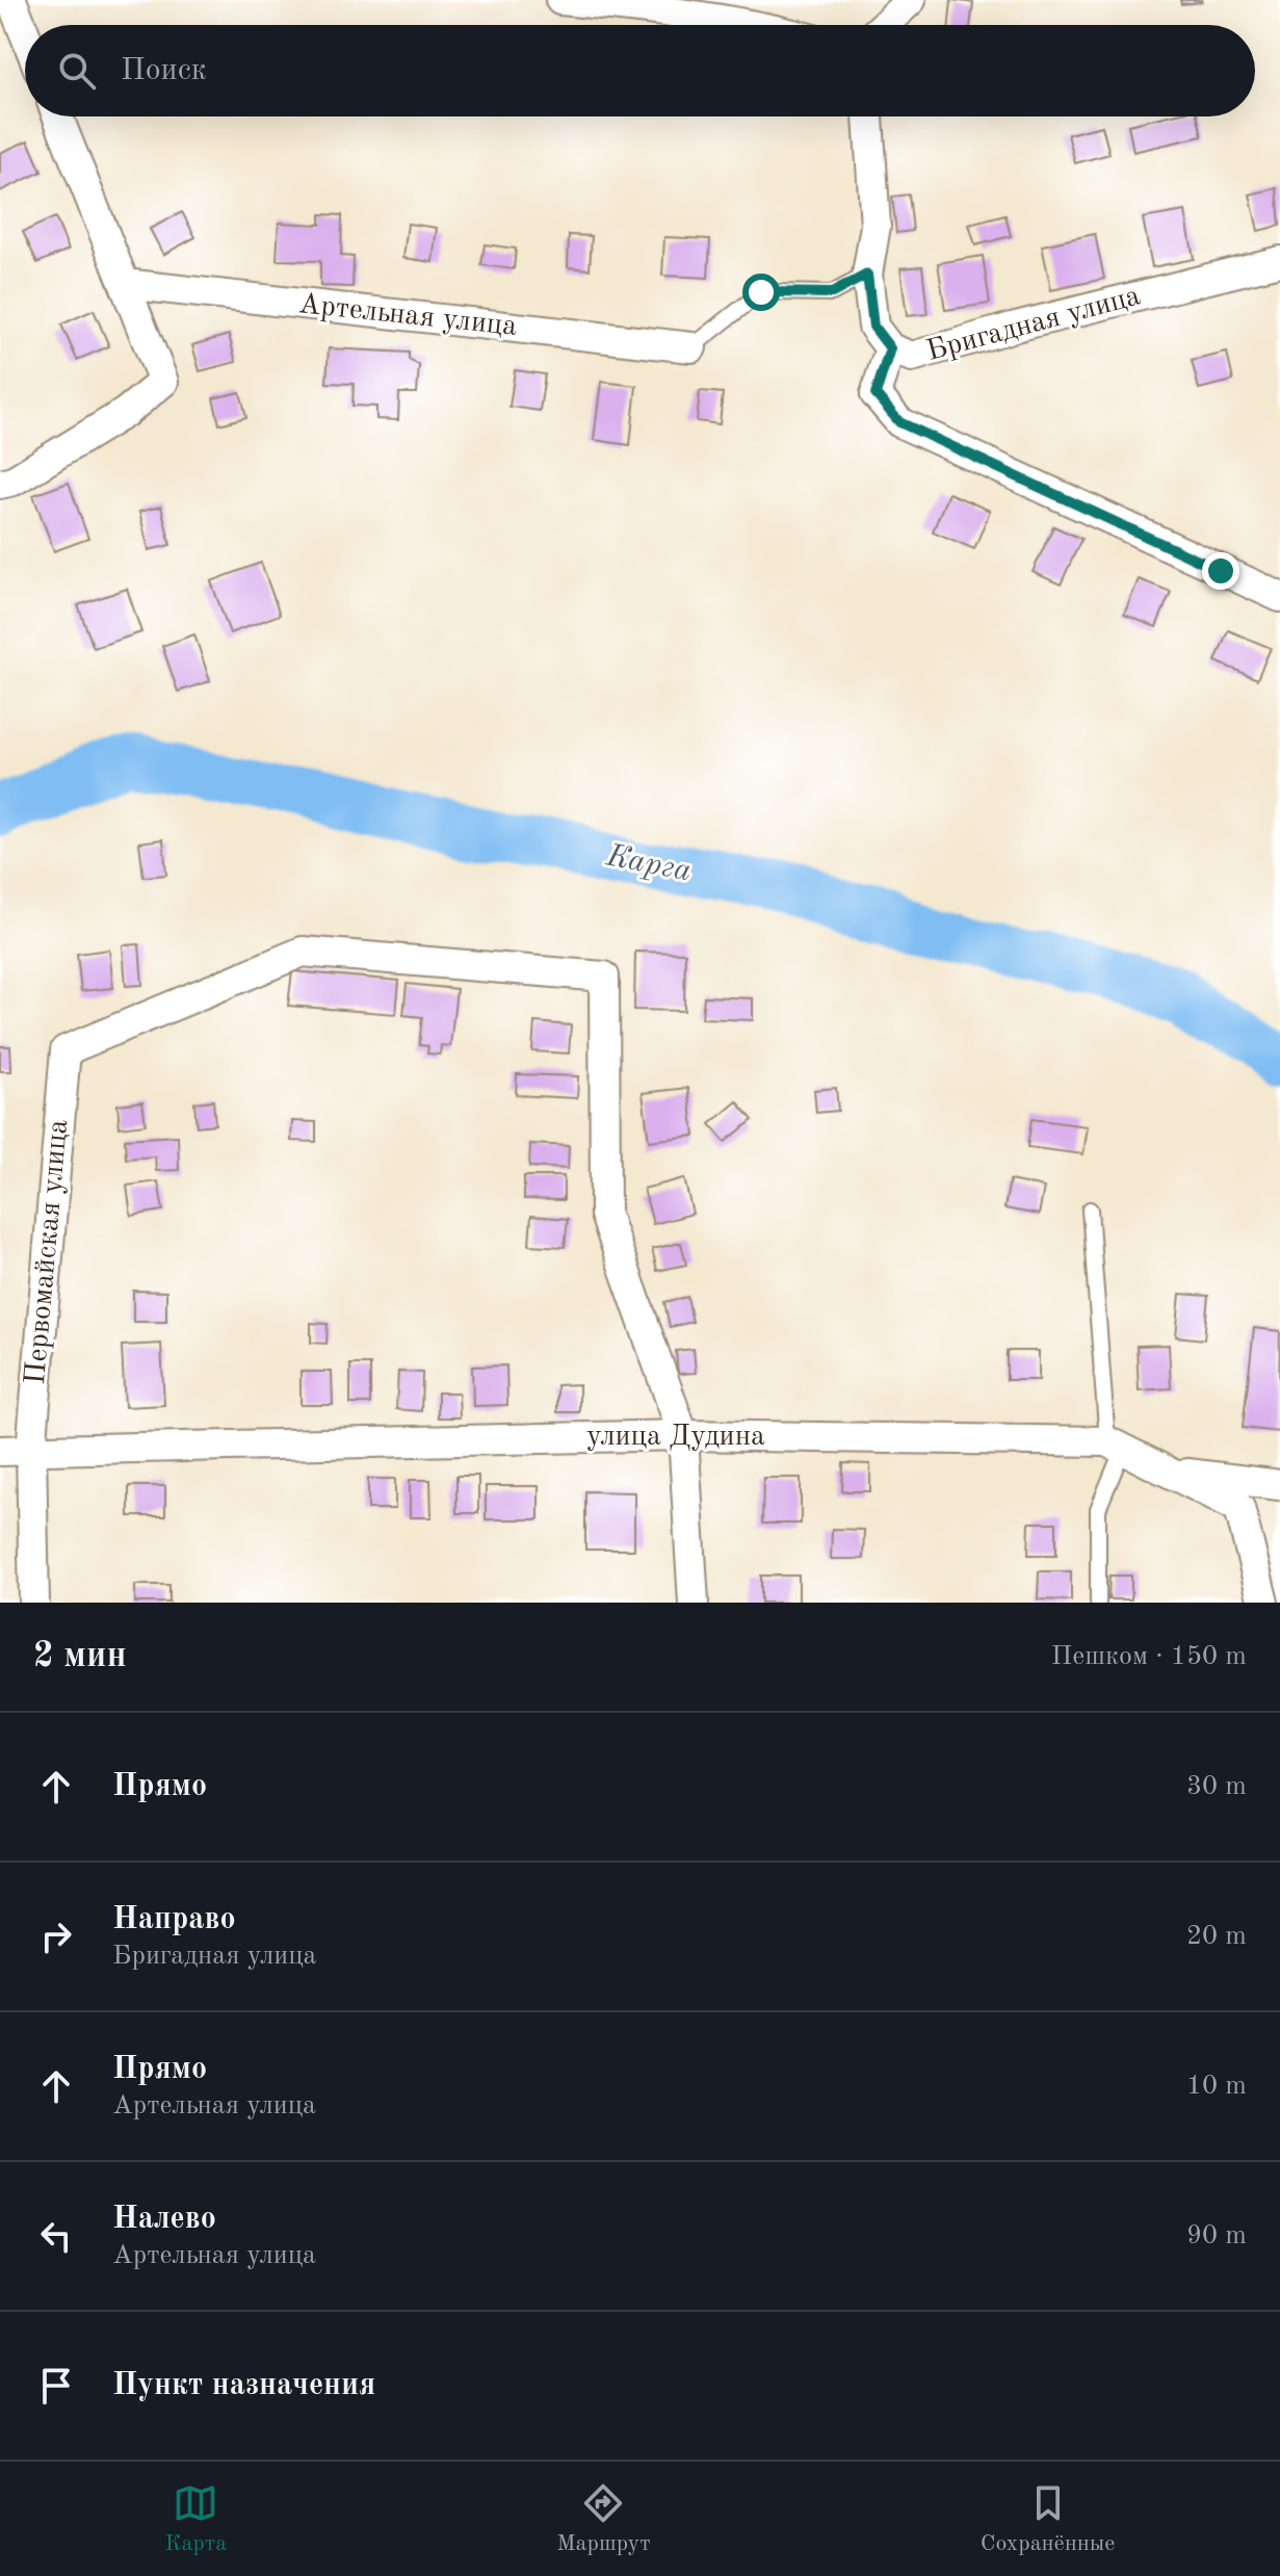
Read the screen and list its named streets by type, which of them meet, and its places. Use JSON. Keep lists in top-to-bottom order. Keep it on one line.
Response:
{"streets":{"street":["Артельная улица","Бригадная улица","Первомайская улица","улица Дудина"]},"crossings":[["Первомайская улица","улица Дудина"]],"water":["Карга"],"page":{"search":"Поиск","heading":["2 мин","Пешком · 150 m"],"list":[["Прямо","30 m"],["Направо","Бригадная улица","20 m"],["Прямо","Артельная улица","10 m"],["Налево","Артельная улица","90 m"],"Пункт назначения"],"nav":["Карта","Маршрут","Сохранённые"]}}
